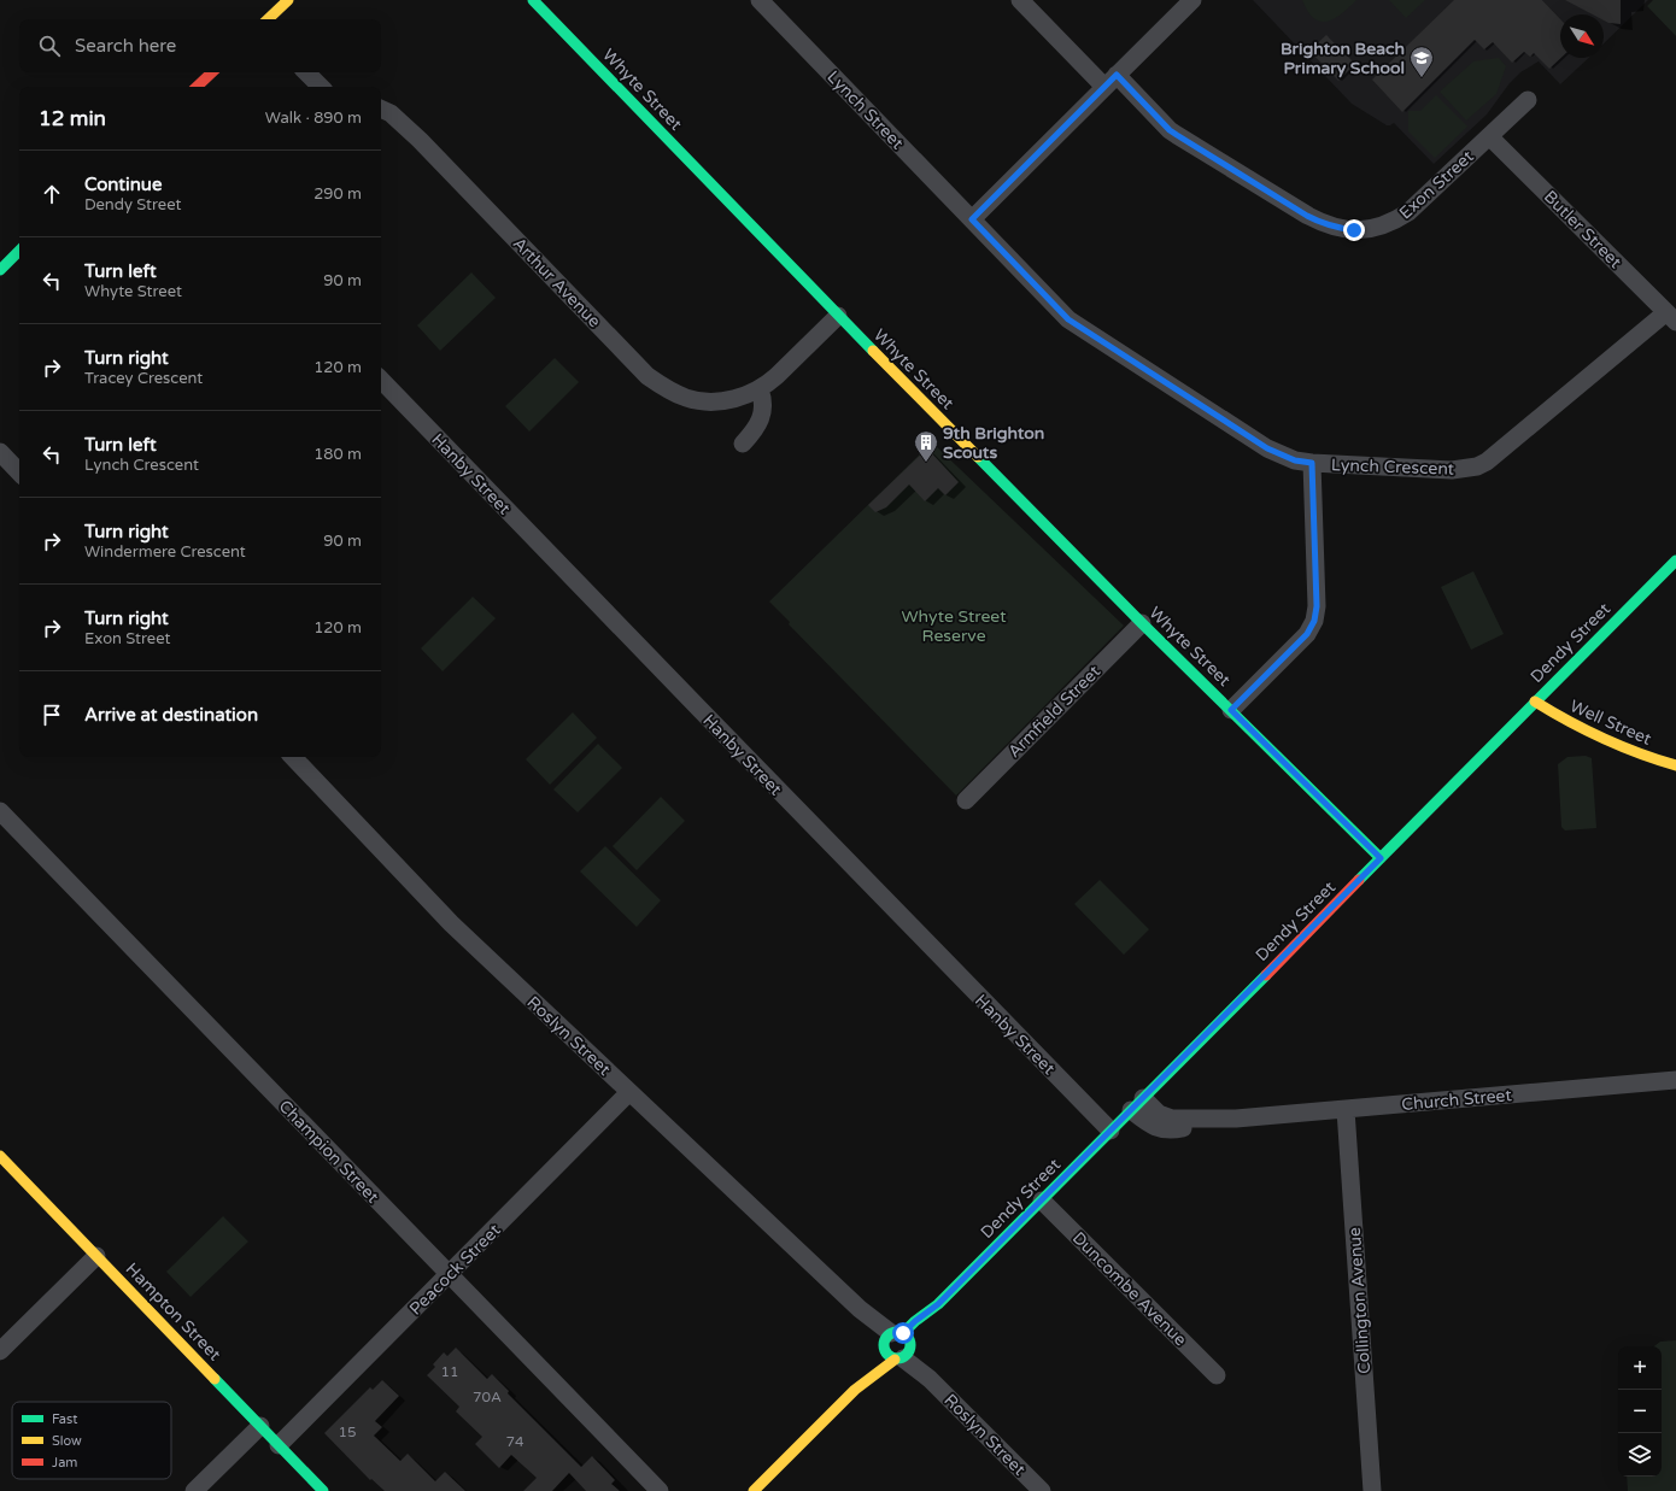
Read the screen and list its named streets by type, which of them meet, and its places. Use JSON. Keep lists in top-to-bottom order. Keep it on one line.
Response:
{"streets":{"street":["Whyte Street","Lynch Street","Exon Street","Butler Street","Arthur Avenue","Lynch Crescent","Hanby Street","Dendy Street","Armfield Street","Well Street","Roslyn Street","Church Street","Champion Street","Peacock Street","Duncombe Avenue","Collington Avenue","Hampton Street"]},"crossings":[["Whyte Street","Arthur Avenue"],["Whyte Street","Dendy Street"],["Whyte Street","Armfield Street"],["Lynch Street","Lynch Crescent"],["Exon Street","Butler Street"],["Butler Street","Lynch Crescent"],["Hanby Street","Dendy Street"],["Dendy Street","Well Street"],["Dendy Street","Roslyn Street"],["Dendy Street","Church Street"],["Dendy Street","Duncombe Avenue"],["Roslyn Street","Peacock Street"],["Church Street","Collington Avenue"],["Champion Street","Peacock Street"],["Peacock Street","Hampton Street"]],"parks":["Whyte Street Reserve"],"places":{"school or university":["Brighton Beach Primary School"],"building":["9th Brighton Scouts"]},"house_numbers":["11","70A","15","74"],"legend":["Fast","Slow","Jam"],"north":"bottom right","page":{"search":"Search here","heading":["12 min","Walk · 890 m"],"list":[["Continue","Dendy Street","290 m"],["Turn left","Whyte Street","90 m"],["Turn right","Tracey Crescent","120 m"],["Turn left","Lynch Crescent","180 m"],["Turn right","Windermere Crescent","90 m"],["Turn right","Exon Street","120 m"],"Arrive at destination"],"map_buttons":["+","−"]}}
